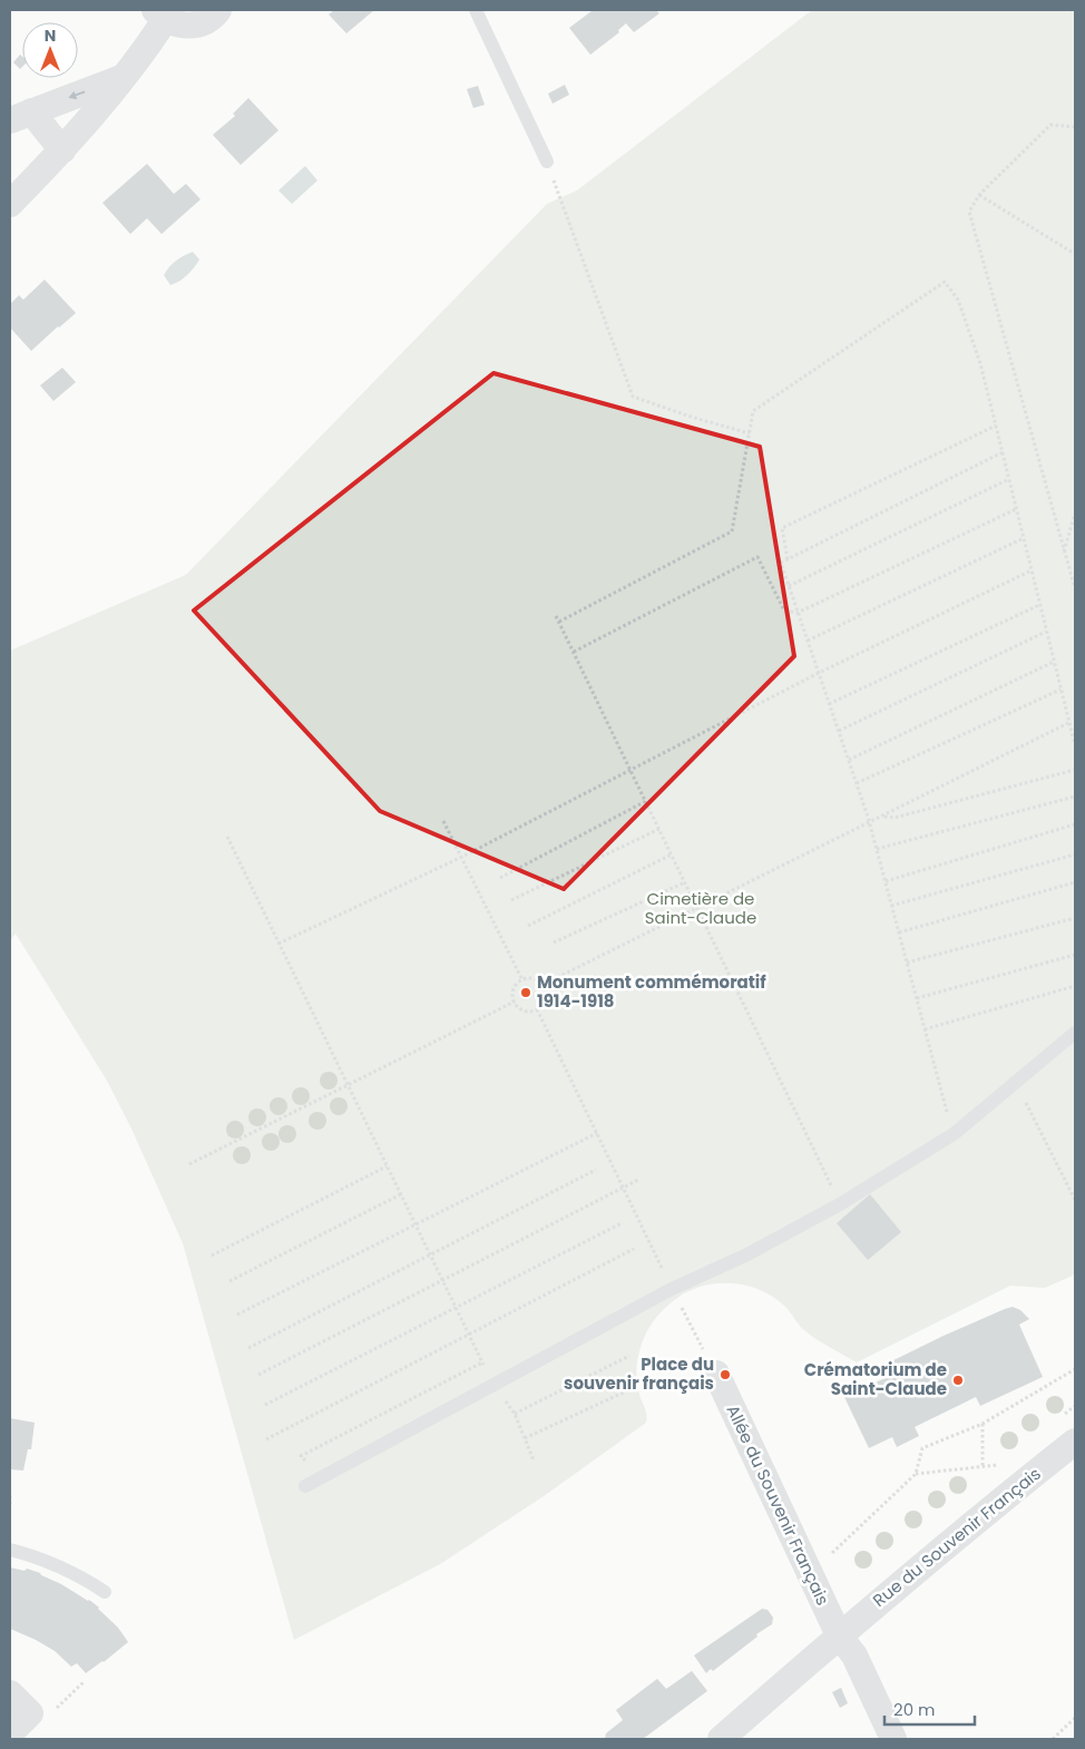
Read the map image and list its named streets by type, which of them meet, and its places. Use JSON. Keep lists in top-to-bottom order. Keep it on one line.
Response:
{"streets":{"street":["Allée du Souvenir Français","Rue du Souvenir Français"]},"crossings":[["Allée du Souvenir Français","Rue du Souvenir Français"]],"parks":["Cimetière de Saint-Claude"],"places":["Monument commémoratif 1914-1918","Place du souvenir français","Crématorium de Saint-Claude"],"scale_bar":"20 m","north":"top"}
